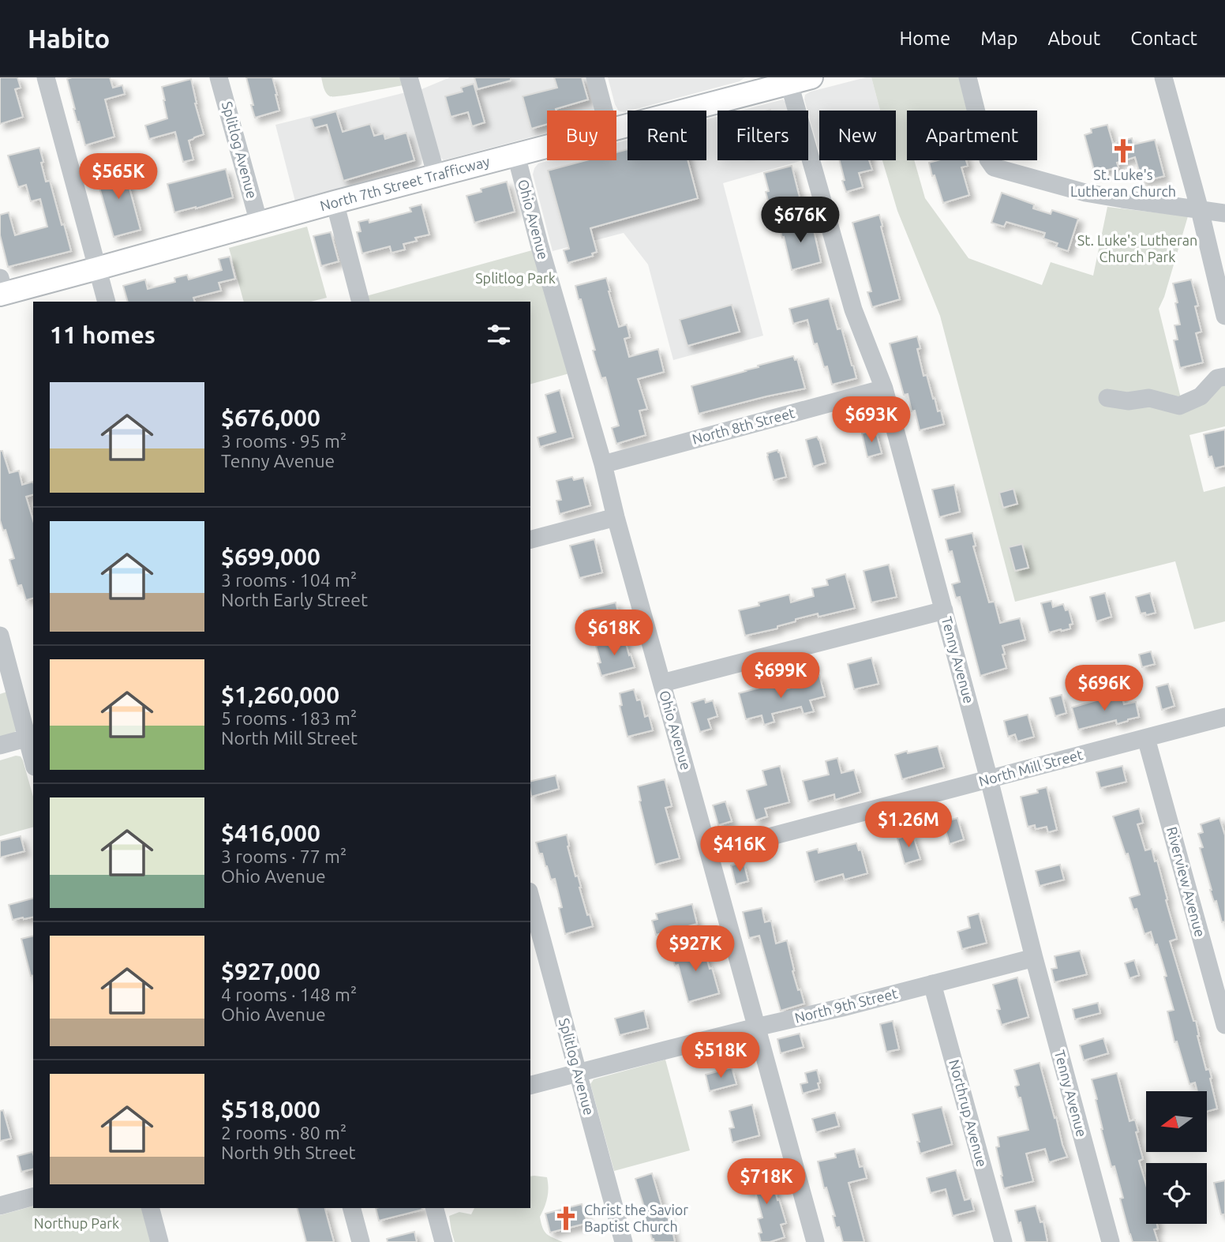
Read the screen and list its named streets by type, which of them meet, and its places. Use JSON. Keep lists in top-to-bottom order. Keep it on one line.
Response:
{"streets":{"main road":["North 7th Street Trafficway"],"street":["Splitlog Avenue","Ohio Avenue","North 8th Street","Tenny Avenue","North Mill Street","Riverview Avenue","North 9th Street","Northrup Avenue"]},"crossings":[["Splitlog Avenue","North 7th Street Trafficway"],["Splitlog Avenue","North 9th Street"],["North 7th Street Trafficway","Ohio Avenue"],["North 7th Street Trafficway","Tenny Avenue"],["Ohio Avenue","North 8th Street"],["Ohio Avenue","North Mill Street"],["Ohio Avenue","North 9th Street"],["North 8th Street","Tenny Avenue"],["Tenny Avenue","North Mill Street"],["Tenny Avenue","North 9th Street"],["North Mill Street","Riverview Avenue"],["North 9th Street","Northrup Avenue"]],"parks":["St. Luke's Lutheran Church Park","Splitlog Park","Northup Park"],"places":{"church":["St. Luke's Lutheran Church","Christ the Savior Baptist Church"]},"north":"left","page":{"header":"Habito","nav":["Home","Map","About","Contact"],"chip":["Buy","Rent","Filters","New","Apartment"],"price":["$565K","$676K","$693K","$618K","$699K","$696K","$1.26M","$416K","$927K","$518K","$718K"],"heading":"11 homes","list":[{"name":"$676,000","note":"3 rooms · 95 m² · Tenny Avenue"},{"name":"$699,000","note":"3 rooms · 104 m² · North Early Street"},{"name":"$1,260,000","note":"5 rooms · 183 m² · North Mill Street"},{"name":"$416,000","note":"3 rooms · 77 m² · Ohio Avenue"},{"name":"$927,000","note":"4 rooms · 148 m² · Ohio Avenue"},{"name":"$518,000","note":"2 rooms · 80 m² · North 9th Street"}]}}
